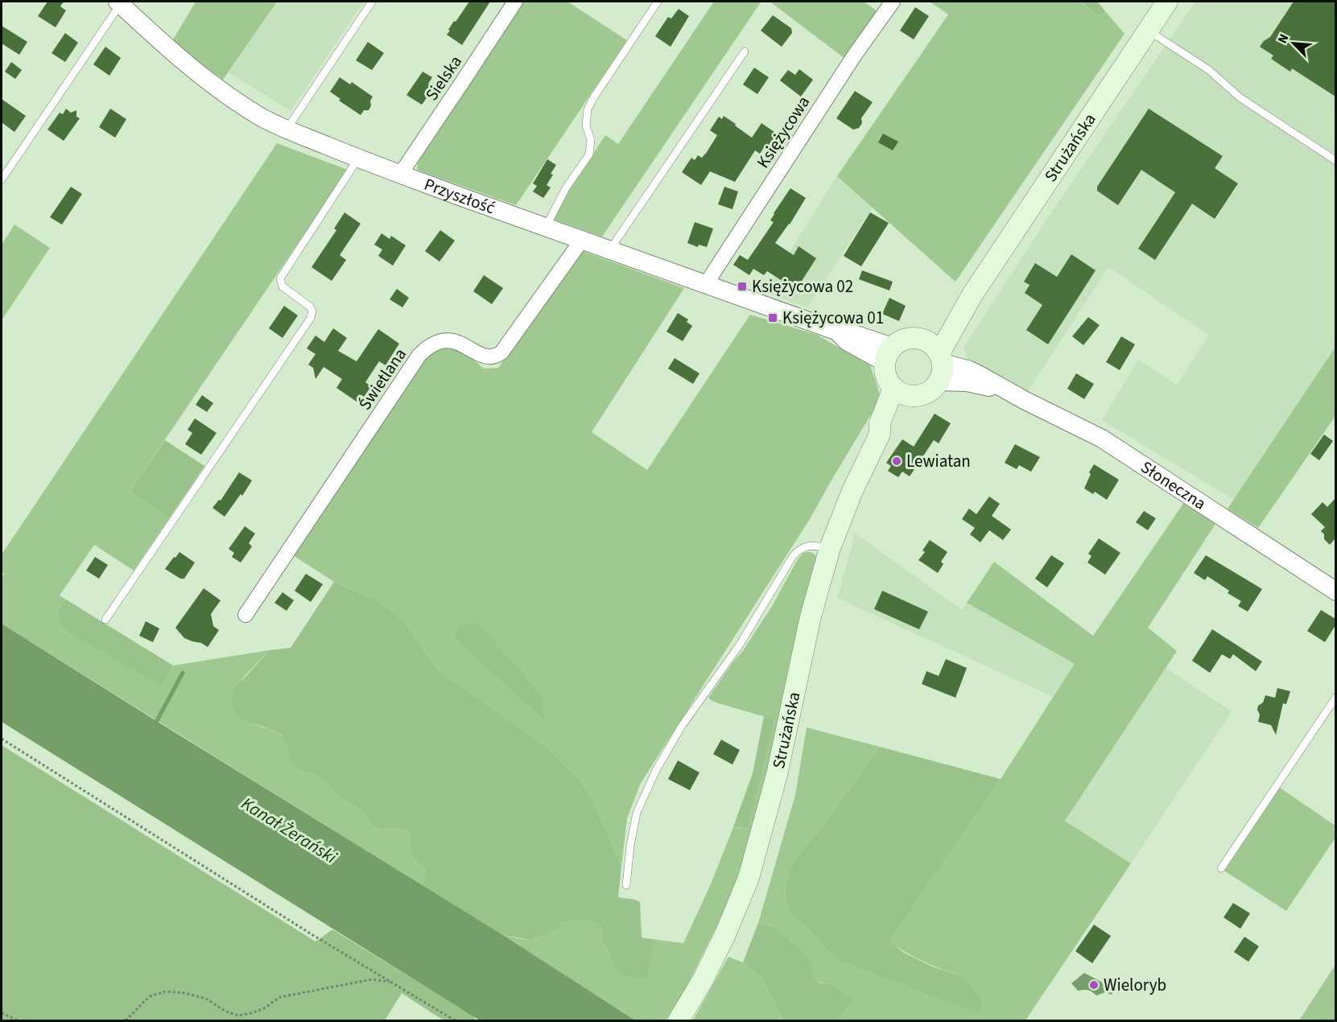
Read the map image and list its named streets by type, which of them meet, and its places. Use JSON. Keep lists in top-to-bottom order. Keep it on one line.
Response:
{"streets":{"main road":["Strużańska"],"street":["Sielska","Księżycowa","Przyszłość","Świetlana","Słoneczna"]},"crossings":[["Sielska","Przyszłość"],["Księżycowa","Przyszłość"],["Strużańska","Przyszłość"],["Strużańska","Słoneczna"],["Przyszłość","Świetlana"],["Przyszłość","Słoneczna"]],"water":["Kanał Żerański"],"places":{"transit":["Księżycowa 02","Księżycowa 01"],"other":["Lewiatan","Wieloryb"]},"north":"top left"}
